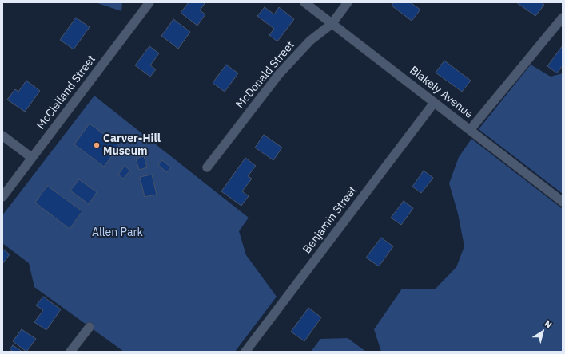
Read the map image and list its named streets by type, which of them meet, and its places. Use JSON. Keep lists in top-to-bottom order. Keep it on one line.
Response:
{"streets":{"street":["McDonald Street","McClelland Street","Blakely Avenue","Benjamin Street"]},"crossings":[["McDonald Street","Blakely Avenue"],["Blakely Avenue","Benjamin Street"]],"parks":["Allen Park"],"places":["Carver-Hill Museum"],"north":"top right"}
